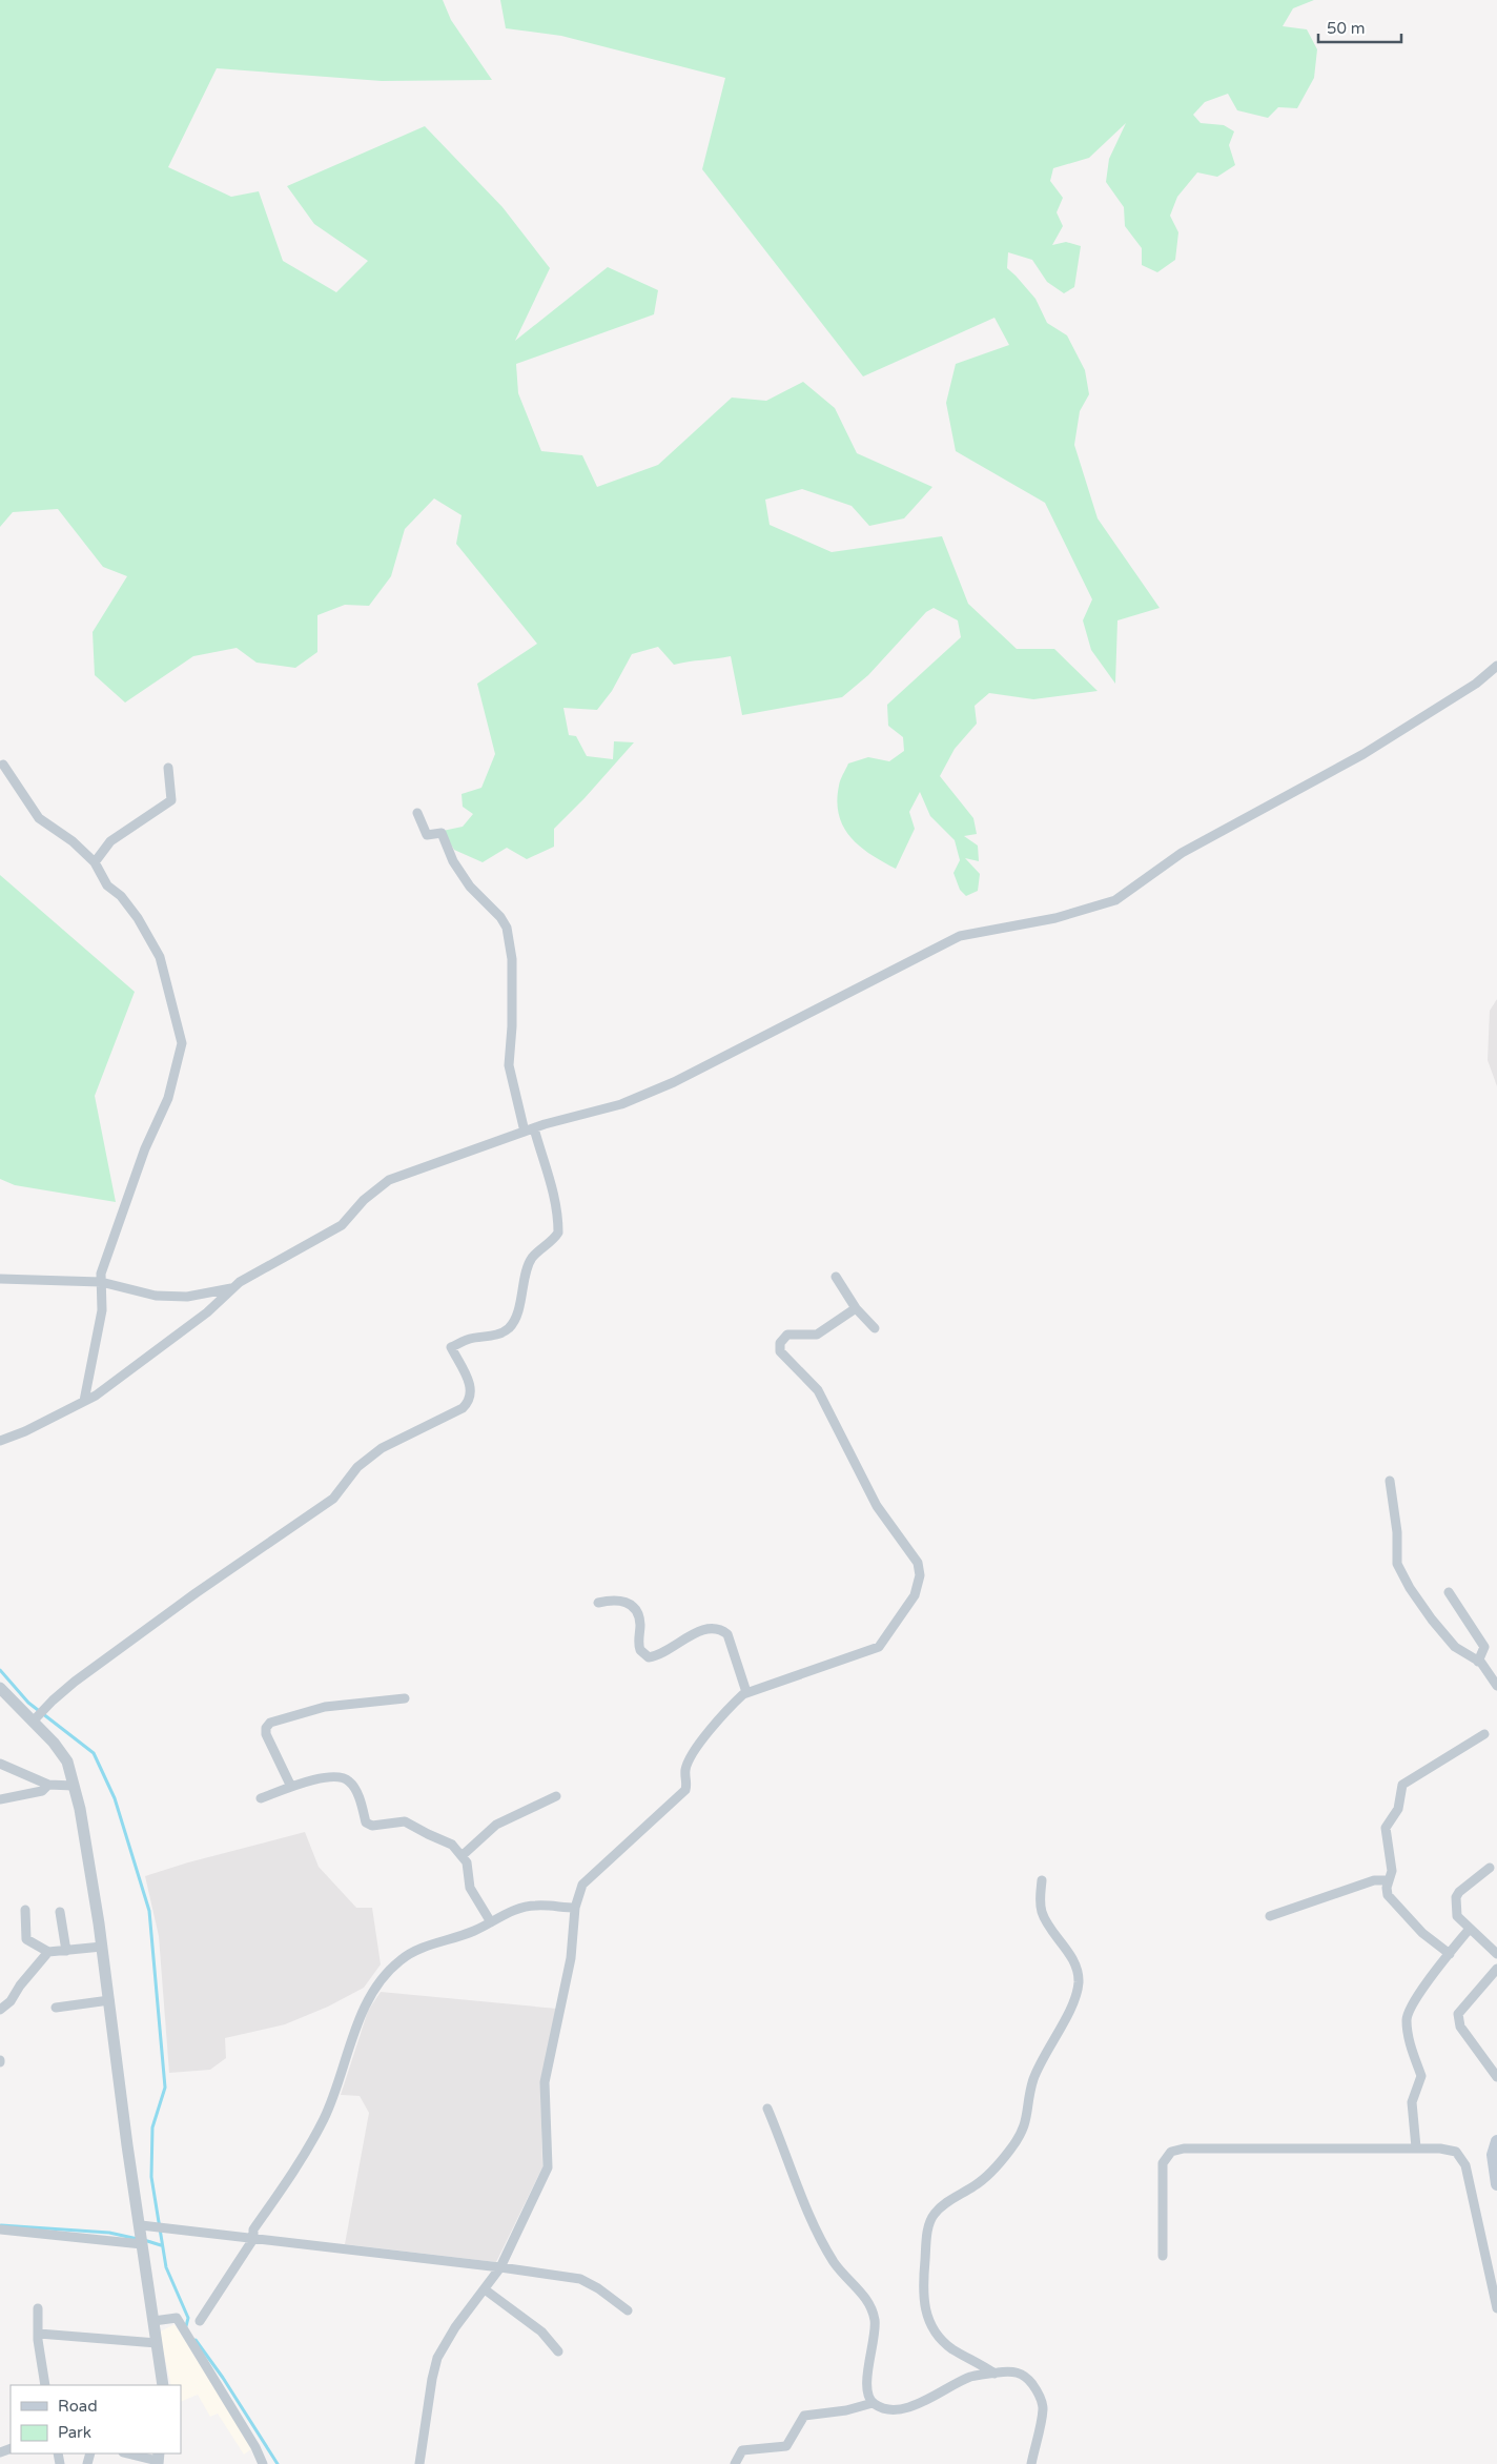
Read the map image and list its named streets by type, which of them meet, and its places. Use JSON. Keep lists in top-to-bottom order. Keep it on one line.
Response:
{"legend":["Road","Park"],"scale_bar":"50 m"}
